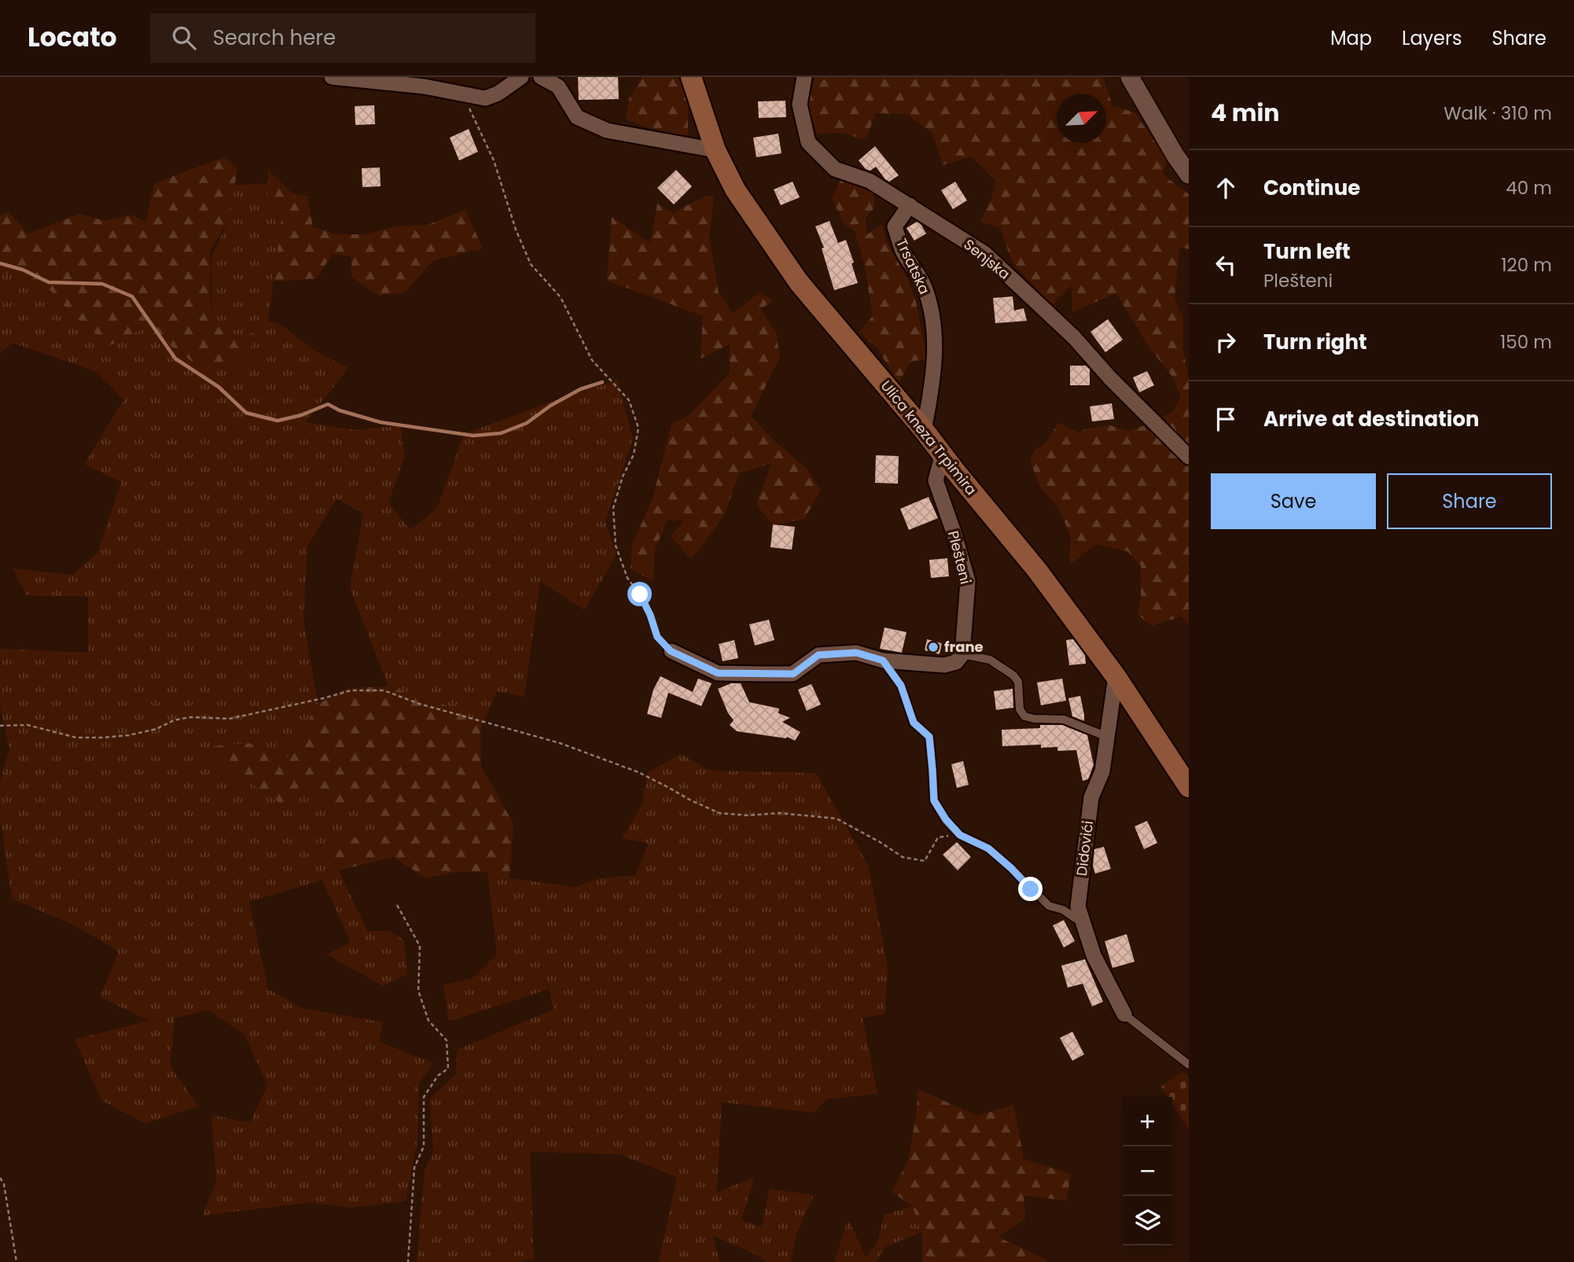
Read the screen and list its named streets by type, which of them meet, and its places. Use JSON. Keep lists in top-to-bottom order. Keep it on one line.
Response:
{"streets":{"main road":["Ulica kneza Trpimira"],"street":["Senjska","Trsatska","Plešteni","Didovići"]},"crossings":[["Senjska","Trsatska"],["Trsatska","Ulica kneza Trpimira"],["Ulica kneza Trpimira","Plešteni"],["Ulica kneza Trpimira","Didovići"]],"places":["frane"],"north":"top right","page":{"header":"Locato","search":"Search here","nav":["Map","Layers","Share"],"heading":["4 min","Walk · 310 m"],"list":[["Continue","40 m"],["Turn left","Plešteni","120 m"],["Turn right","150 m"],"Arrive at destination"],"buttons":["Save","Share"],"map_buttons":["+","−"]}}
